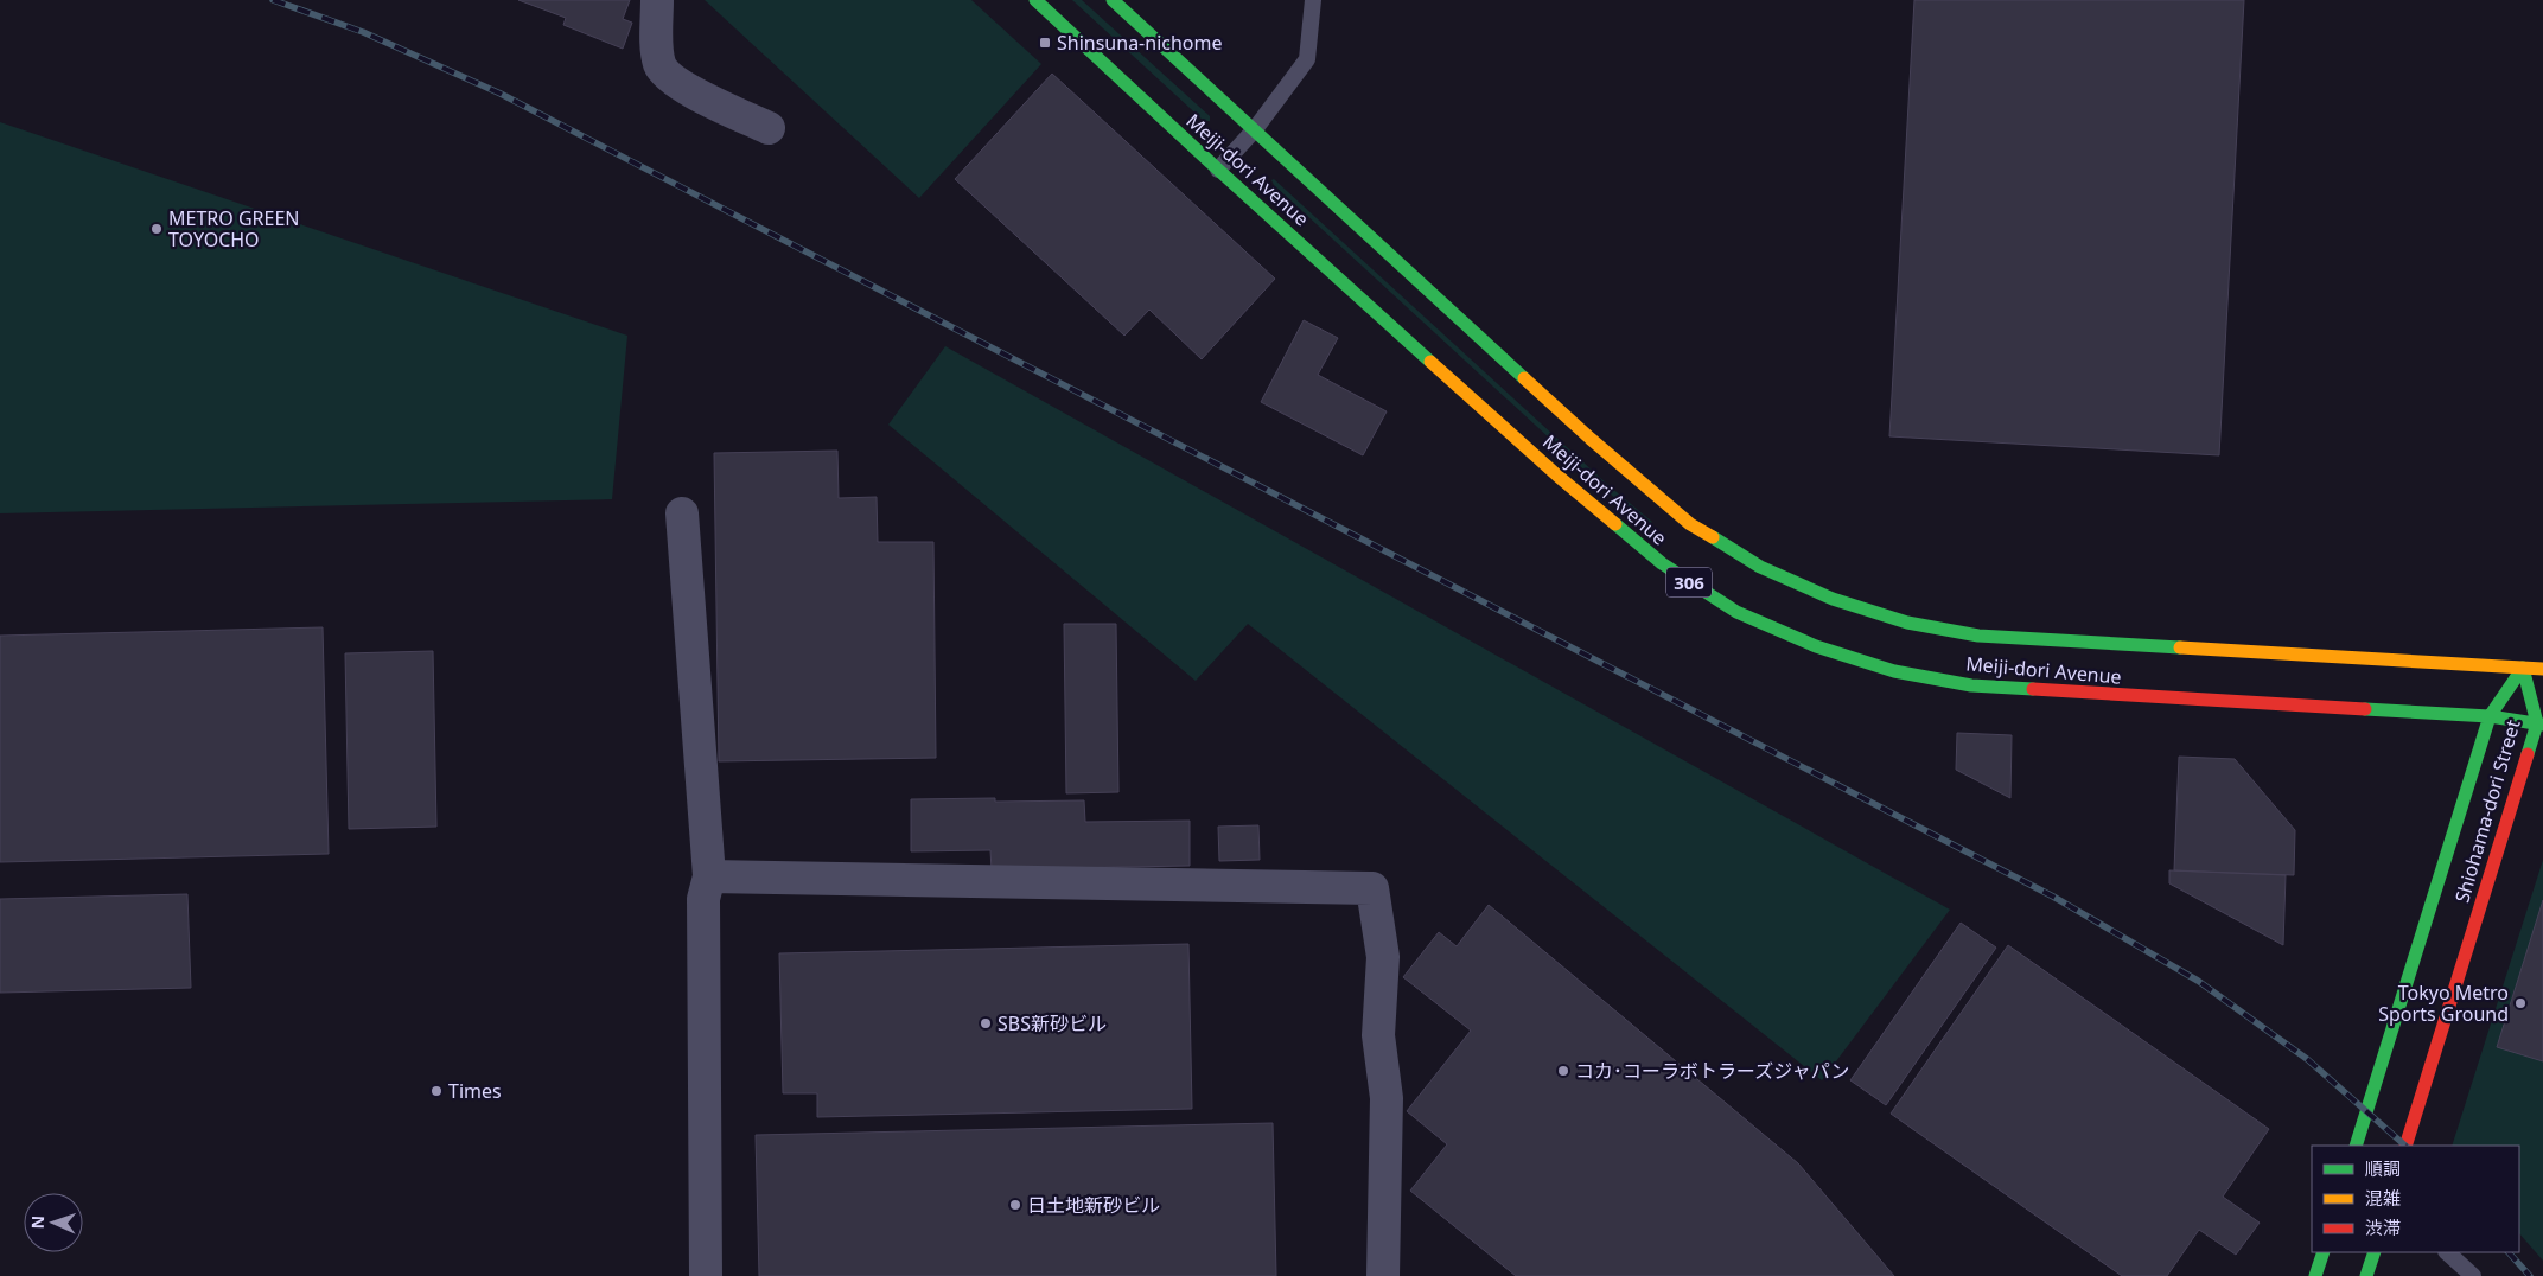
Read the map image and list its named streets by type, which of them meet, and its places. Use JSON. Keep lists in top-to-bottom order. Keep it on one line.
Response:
{"streets":{"main road":["Meiji-dori Avenue","306","Shiohama-dori Street"]},"crossings":[["Meiji-dori Avenue","Shiohama-dori Street"]],"places":{"transit":["Shinsuna-nichome"],"other":["METRO GREEN TOYOCHO","Tokyo Metro Sports Ground","SBS新砂ビル","コカ･コーラボトラーズジャパン","Times","日土地新砂ビル"]},"legend":["順調","混雑","渋滞"],"north":"left"}
